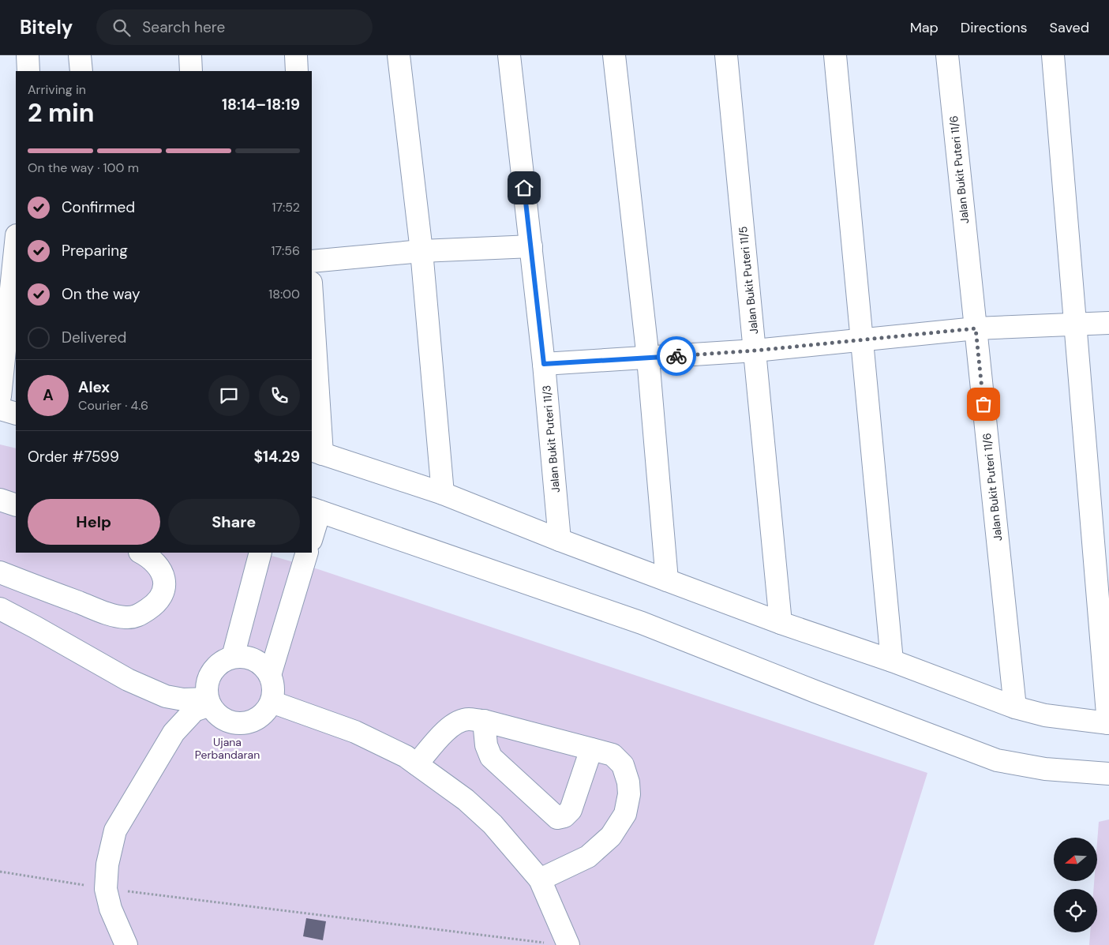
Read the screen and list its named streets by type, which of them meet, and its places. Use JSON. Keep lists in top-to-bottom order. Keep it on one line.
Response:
{"streets":{"street":["Jalan Bukit Puteri 11/6","Jalan Bukit Puteri 11/5","Jalan Bukit Puteri 11/3"]},"parks":["Ujana Perbandaran"],"north":"left","page":{"header":"Bitely","search":"Search here","nav":["Map","Directions","Saved"],"heading":["2 min","Arriving in","18:14–18:19"],"panel":["Alex","Courier · 4.6","Order #7599","$14.29"],"bar":"On the way · 100 m","list":[["Confirmed","17:52"],["Preparing","17:56"],["On the way","18:00"],"Delivered"],"round":"A","buttons":["Help","Share"]}}
